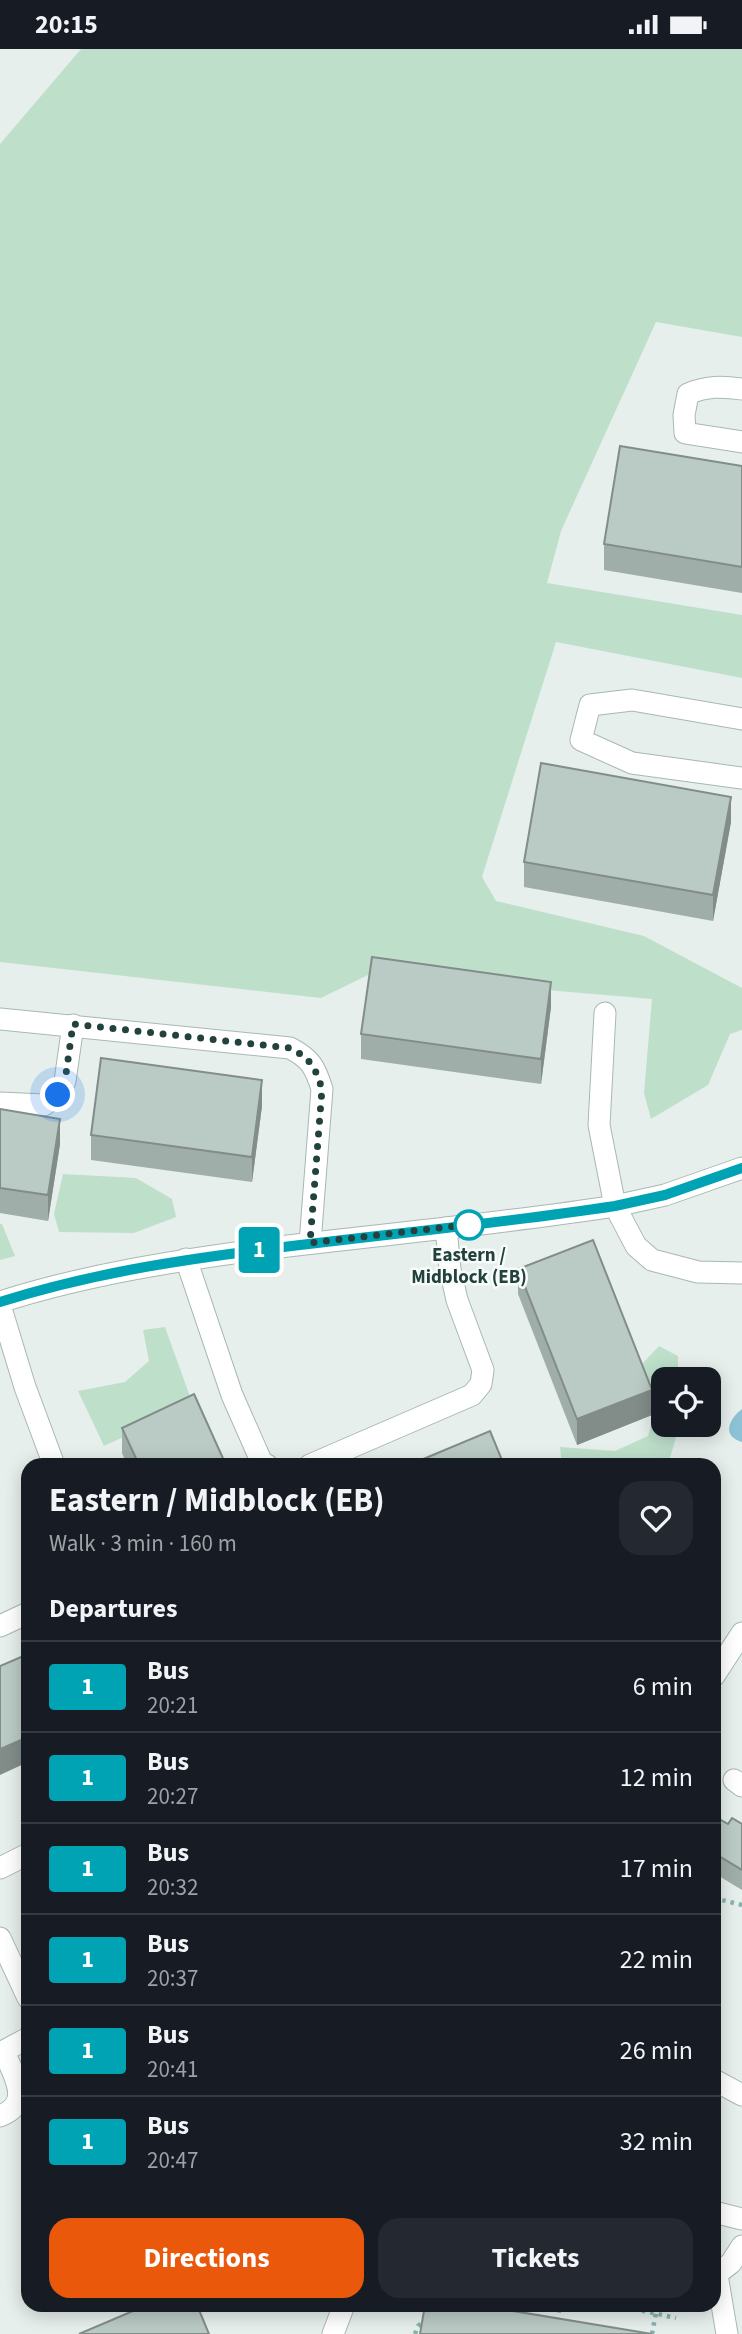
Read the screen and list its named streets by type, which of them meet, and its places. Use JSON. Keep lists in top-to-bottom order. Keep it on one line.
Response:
{"places":["Eastern / Midblock (EB)"],"lines":["bus line 1"],"page":{"status":"20:15","on_map":"1","heading":[["Eastern / Midblock (EB)","Walk · 3 min · 160 m"],"Departures"],"list":[{"mark":"1","name":"Bus","note":"20:21","value":"6 min"},{"mark":"1","name":"Bus","note":"20:27","value":"12 min"},{"mark":"1","name":"Bus","note":"20:32","value":"17 min"},{"mark":"1","name":"Bus","note":"20:37","value":"22 min"},{"mark":"1","name":"Bus","note":"20:41","value":"26 min"},{"mark":"1","name":"Bus","note":"20:47","value":"32 min"}],"buttons":["Directions","Tickets"]}}
